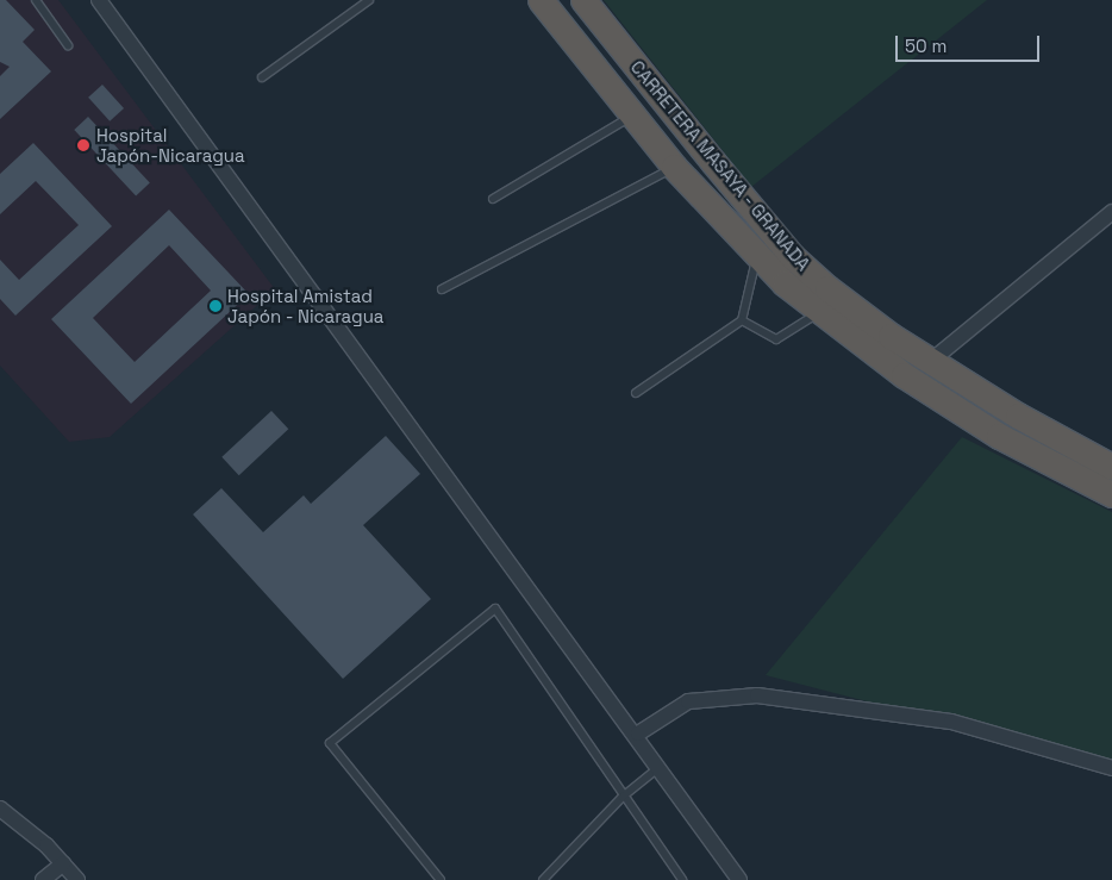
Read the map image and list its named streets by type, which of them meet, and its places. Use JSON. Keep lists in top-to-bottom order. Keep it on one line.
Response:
{"streets":{"highway":["CARRETERA MASAYA - GRANADA"]},"places":["Hospital Japón-Nicaragua","Hospital Amistad Japón - Nicaragua"],"scale_bar":"50 m"}
